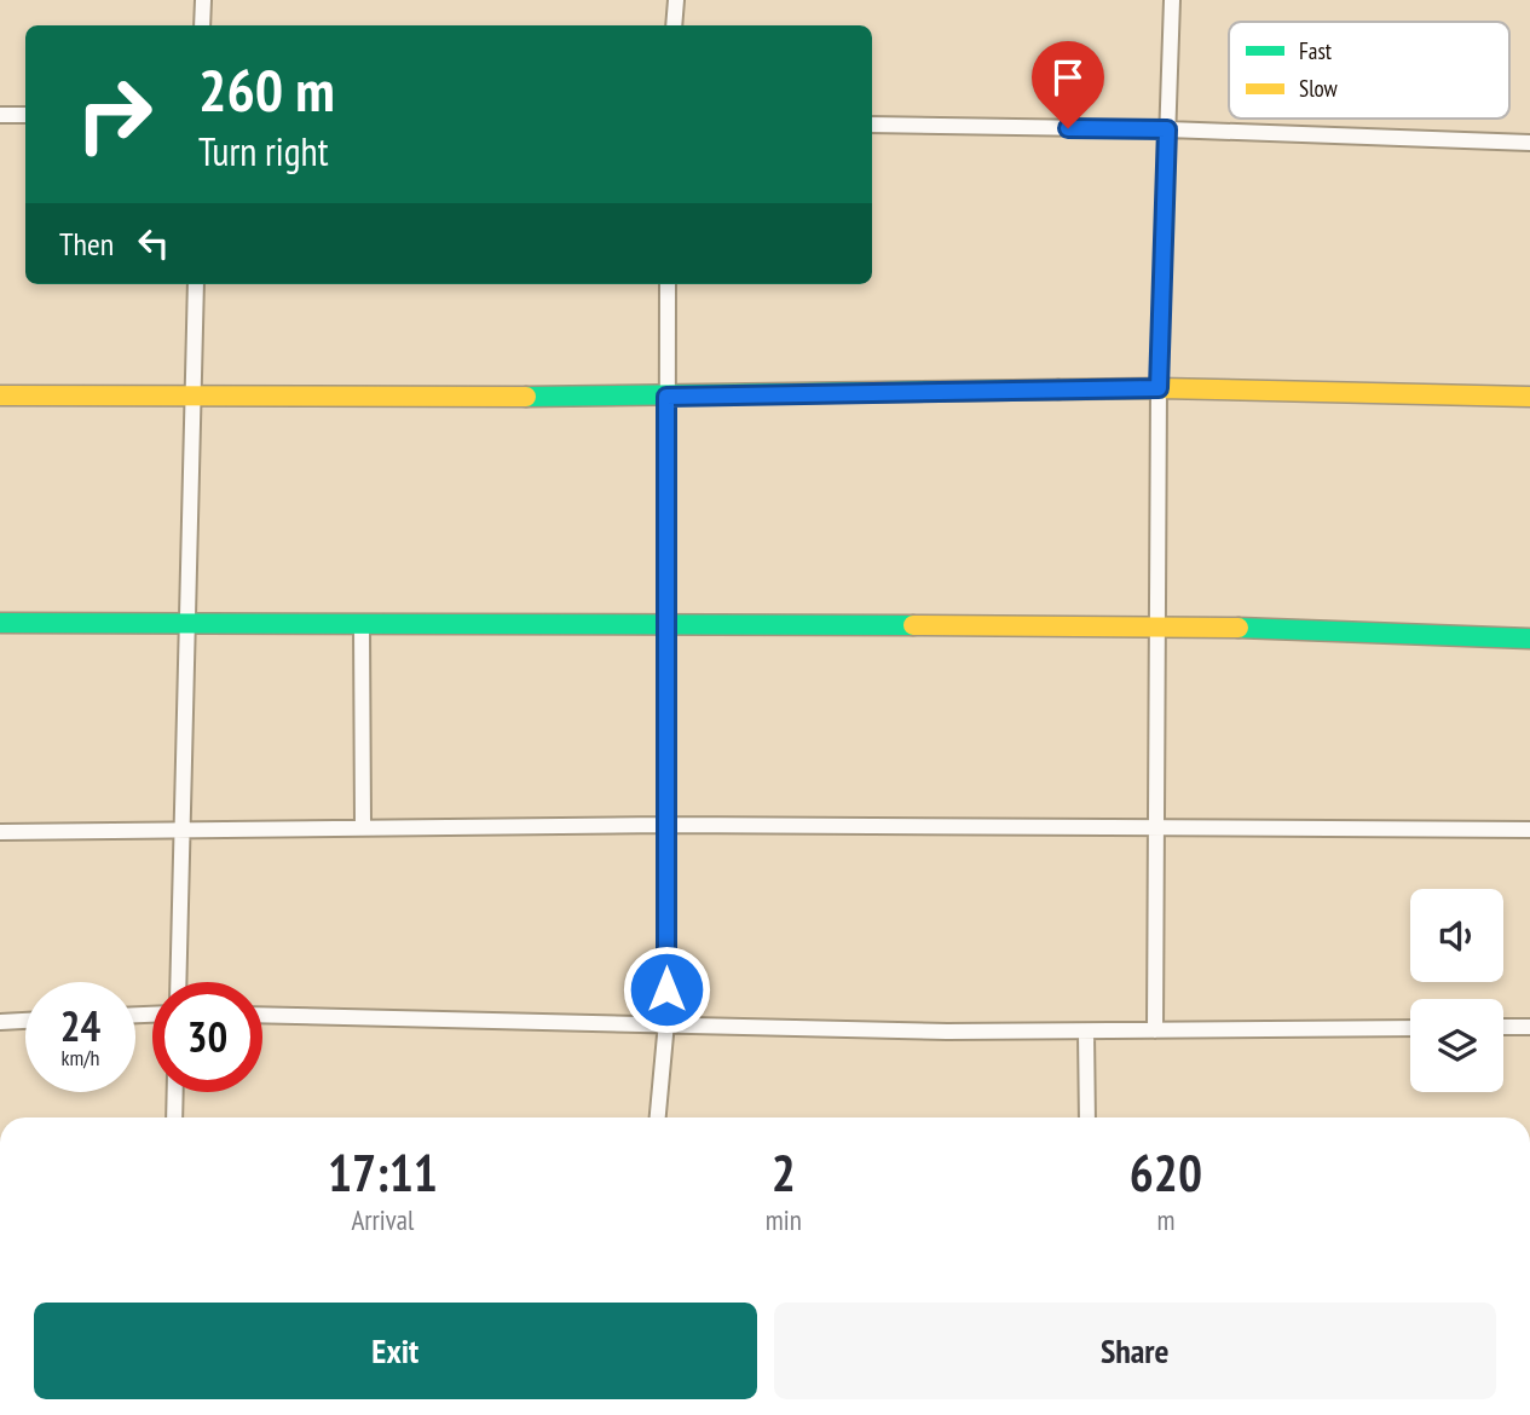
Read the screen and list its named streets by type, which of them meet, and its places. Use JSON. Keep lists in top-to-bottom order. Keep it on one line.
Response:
{"legend":["Fast","Slow"],"page":{"turn":["260 m","Turn right"],"then":"Then","speed":"24 km/h","limit":"30","eta":["17:11","Arrival","2","min","620","m"],"buttons":["Exit","Share"]}}
